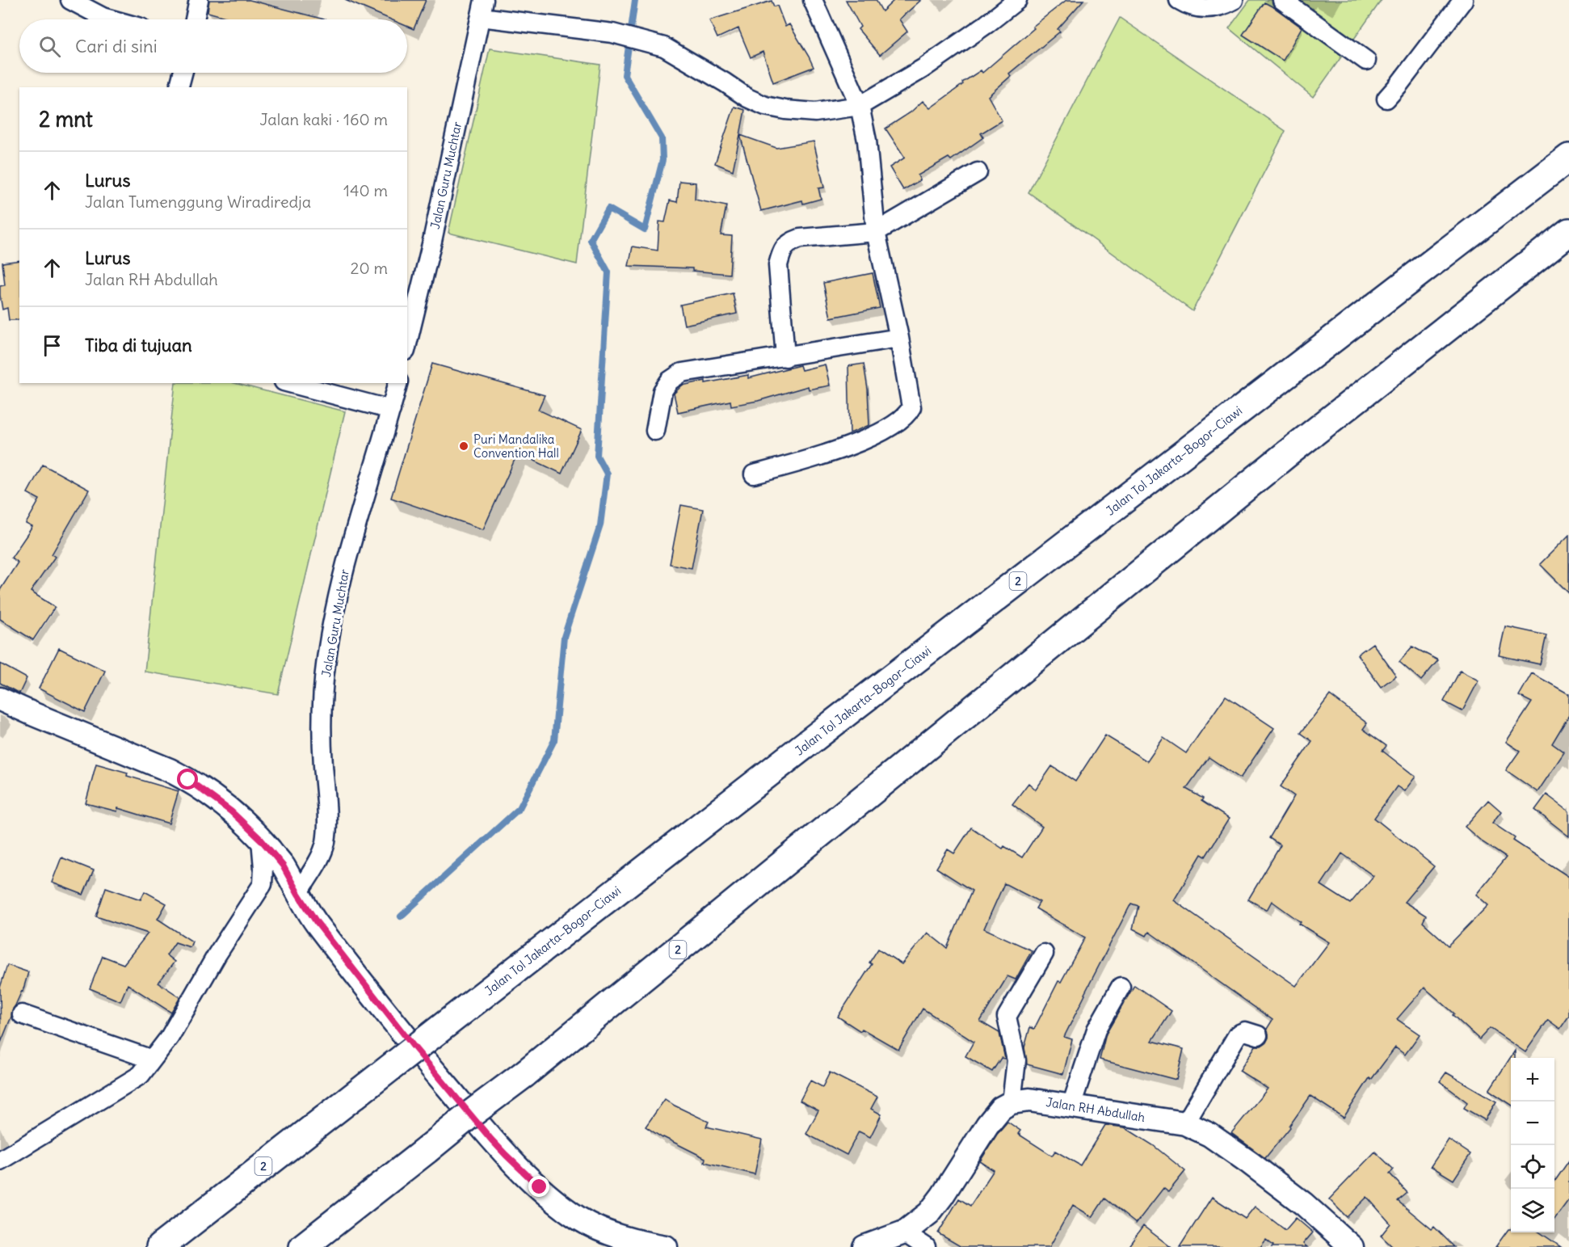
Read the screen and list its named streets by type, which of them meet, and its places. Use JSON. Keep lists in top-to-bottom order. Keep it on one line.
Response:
{"streets":{"highway":["Jalan Tol Jakarta–Bogor–Ciawi","2"],"street":["Jalan Guru Muchtar","Jalan RH Abdullah"]},"places":["Puri Mandalika Convention Hall"],"page":{"search":"Cari di sini","heading":["2 mnt","Jalan kaki · 160 m"],"list":[["Lurus","Jalan Tumenggung Wiradiredja","140 m"],["Lurus","Jalan RH Abdullah","20 m"],"Tiba di tujuan"],"map_buttons":["+","−"]}}
